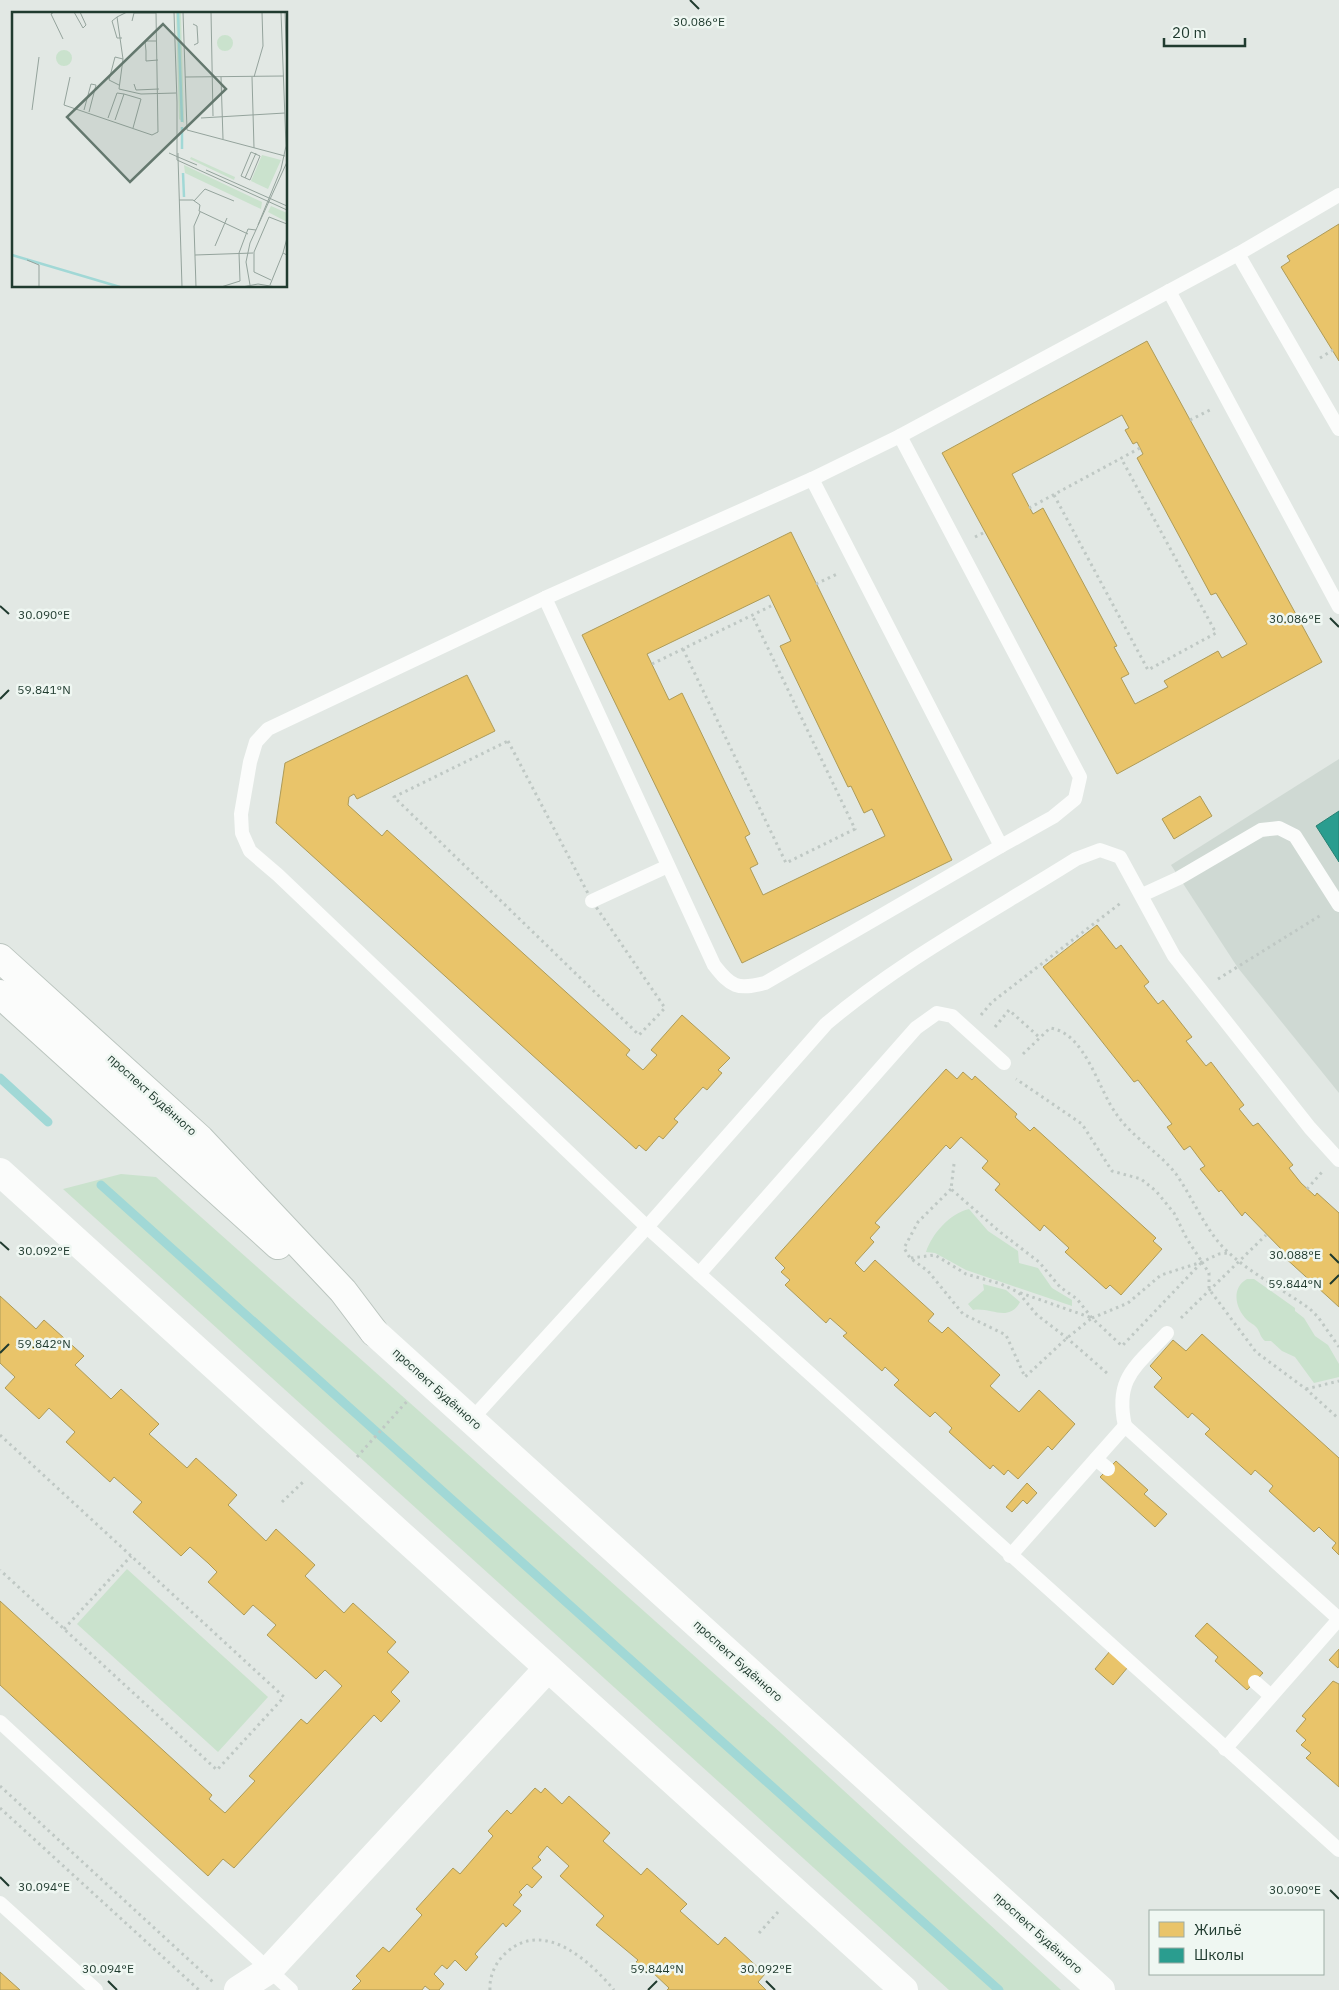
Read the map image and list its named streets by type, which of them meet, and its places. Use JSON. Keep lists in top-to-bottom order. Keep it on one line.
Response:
{"streets":{"street":["проспект Будённого"]},"legend":["Жильё","Школы"],"scale_bar":"20 m","coordinates":["30.086°E","30.090°E","59.841°N","30.092°E","30.088°E","59.844°N","59.842°N","30.094°E"]}
